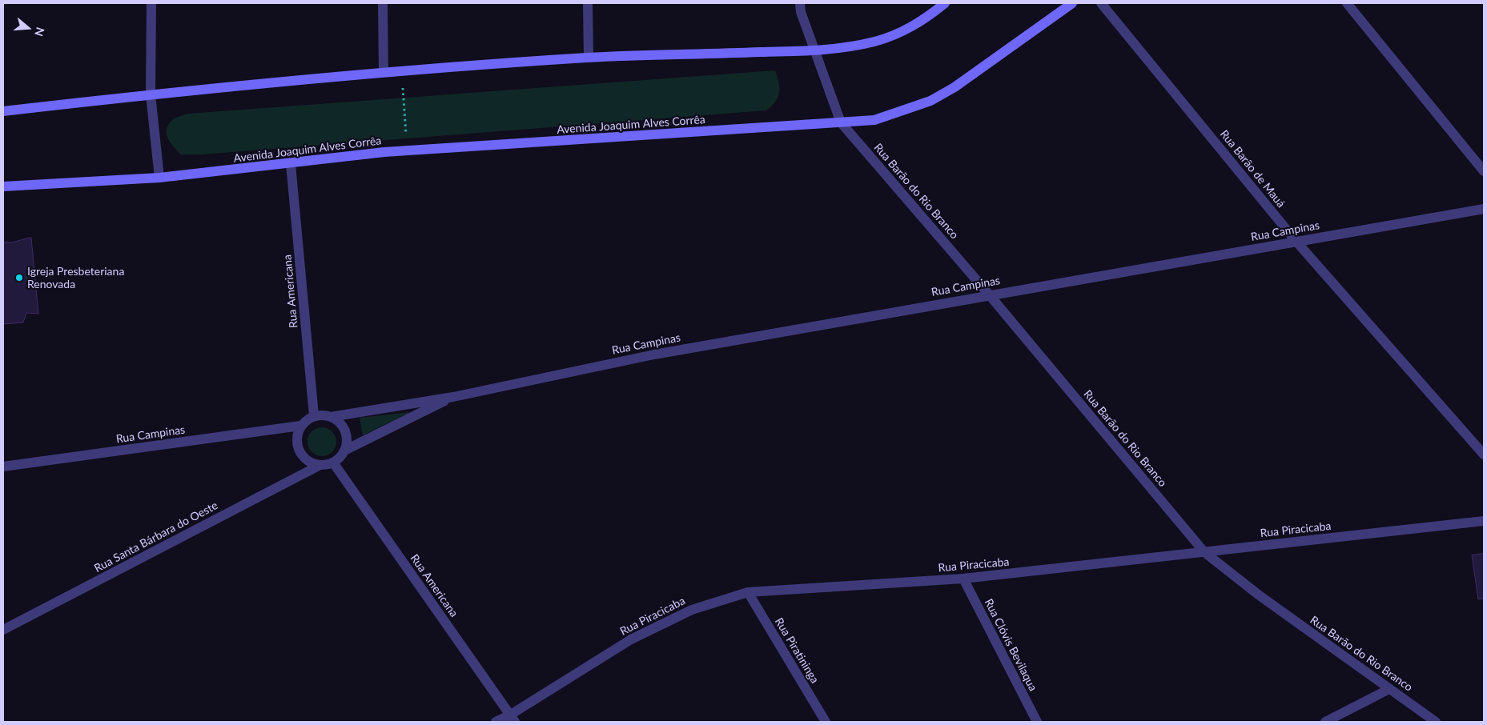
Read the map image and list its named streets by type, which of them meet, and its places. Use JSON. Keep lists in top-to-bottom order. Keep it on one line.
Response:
{"streets":{"main road":["Avenida Joaquim Alves Corrêa"],"street":["Rua Barão de Mauá","Rua Barão do Rio Branco","Rua Campinas","Rua Americana","Rua Piracicaba","Rua Santa Bárbara do Oeste","Rua Clóvis Bevilaqua","Rua Piratininga"]},"crossings":[["Avenida Joaquim Alves Corrêa","Rua Barão do Rio Branco"],["Avenida Joaquim Alves Corrêa","Rua Americana"],["Rua Barão de Mauá","Rua Campinas"],["Rua Barão do Rio Branco","Rua Campinas"],["Rua Barão do Rio Branco","Rua Piracicaba"],["Rua Campinas","Rua Americana"],["Rua Campinas","Rua Santa Bárbara do Oeste"],["Rua Americana","Rua Piracicaba"],["Rua Americana","Rua Santa Bárbara do Oeste"],["Rua Piracicaba","Rua Clóvis Bevilaqua"],["Rua Piracicaba","Rua Piratininga"]],"places":["Igreja Presbeteriana Renovada"],"north":"right"}
